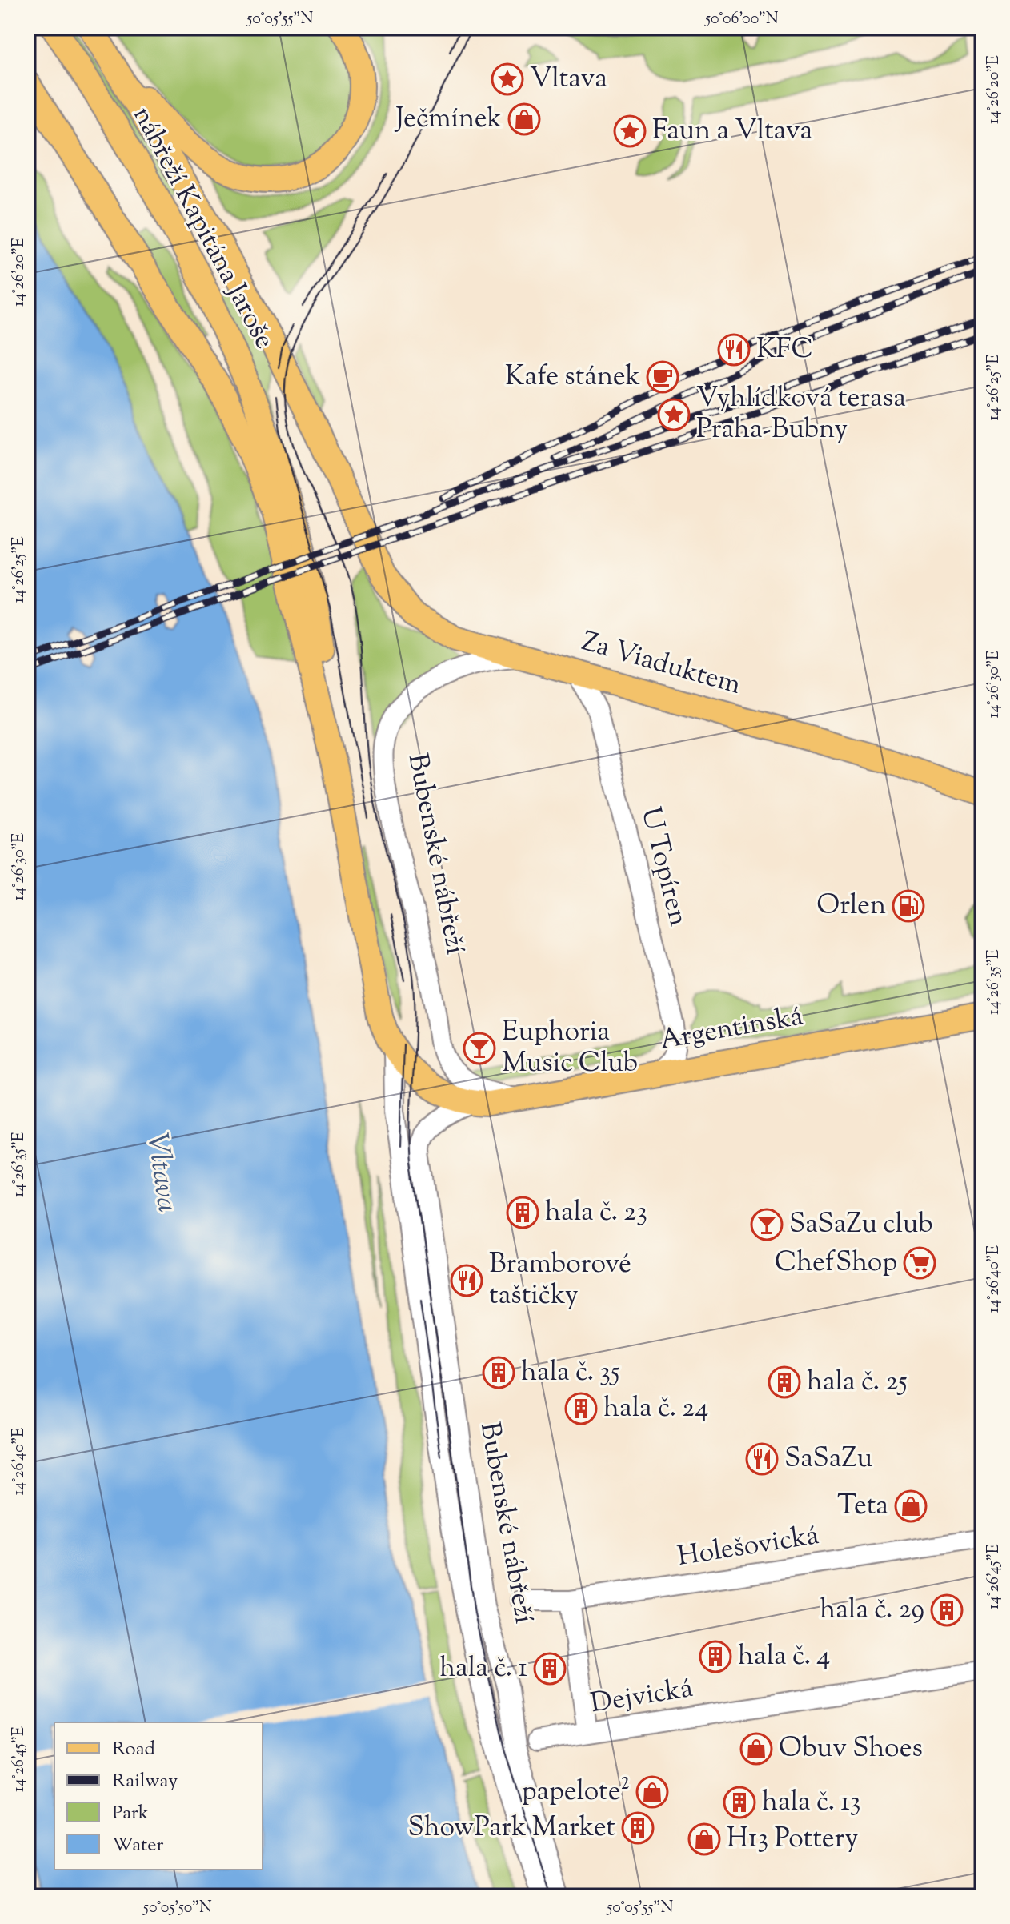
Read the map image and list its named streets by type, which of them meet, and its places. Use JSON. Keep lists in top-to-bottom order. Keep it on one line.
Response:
{"streets":{"main road":["nábřeží Kapitána Jaroše","Za Viaduktem","Argentinská"],"street":["Bubenské nábřeží","U Topíren","Holešovická","Dejvická"]},"crossings":[["nábřeží Kapitána Jaroše","Za Viaduktem"],["Za Viaduktem","Bubenské nábřeží"],["Za Viaduktem","U Topíren"],["Bubenské nábřeží","Argentinská"],["U Topíren","Argentinská"]],"water":["Vltava"],"places":{"place":["Vltava","Faun a Vltava","Vyhlídková terasa Praha-Bubny"],"shop":["Ječmínek","Teta","Obuv Shoes","papelote²","H13 Pottery"],"restaurant":["KFC","Bramborové taštičky","SaSaZu"],"cafe":["Kafe stánek"],"fuel station":["Orlen"],"bar":["Euphoria Music Club","SaSaZu club"],"building":["hala č. 23","hala č. 35","hala č. 25","hala č. 24","hala č. 29","hala č. 4","hala č. 1","hala č. 13","ShowPark Market"],"supermarket":["ChefShop"]},"legend":["Road","Railway","Park","Water"],"coordinates":["50°05'55\"N","50°06'00\"N","14°26'20\"E","14°26'25\"E","14°26'30\"E","14°26'35\"E","14°26'40\"E","14°26'45\"E","50°05'50\"N"]}
